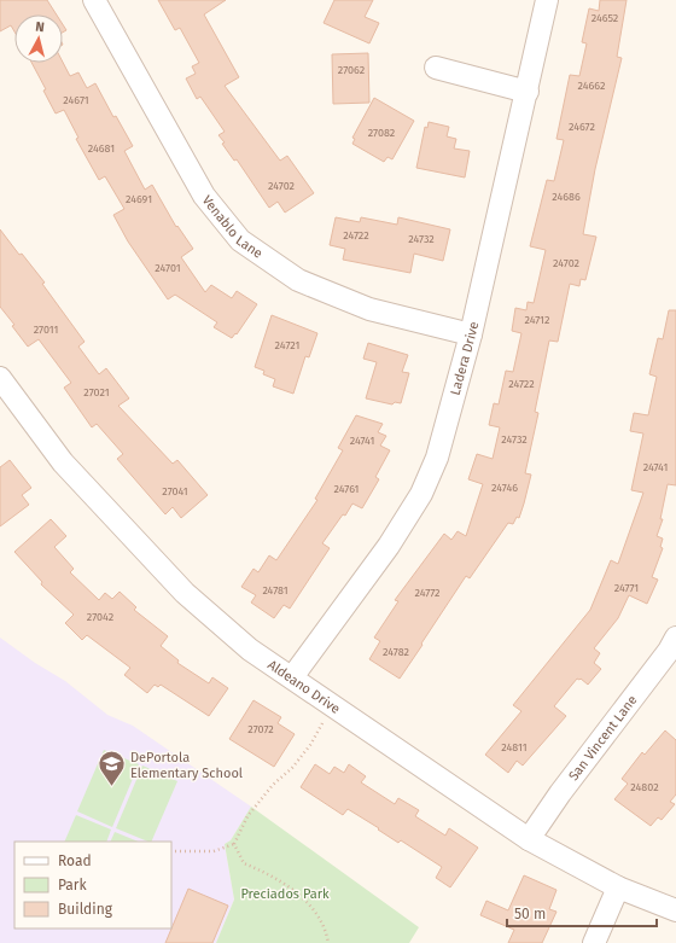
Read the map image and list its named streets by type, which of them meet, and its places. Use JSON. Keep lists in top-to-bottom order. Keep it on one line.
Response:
{"streets":{"street":["Venablo Lane","Ladera Drive","Aldeano Drive","San Vincent Lane"]},"crossings":[["Venablo Lane","Ladera Drive"],["Ladera Drive","Aldeano Drive"],["Aldeano Drive","San Vincent Lane"]],"parks":["Preciados Park"],"places":{"school or university":["DePortola Elementary School"]},"house_numbers":["24652","27062","24662","24671","24672","27082","24681","24702","24686","24691","24722","24732","24702","24701","24712","27011","24721","24722","27021","24732","24741","24741","24746","24761","27041","24771","24781","24772","27042","24782","27072","24811","24802"],"legend":["Road","Park","Building"],"scale_bar":"50 m","north":"top"}
